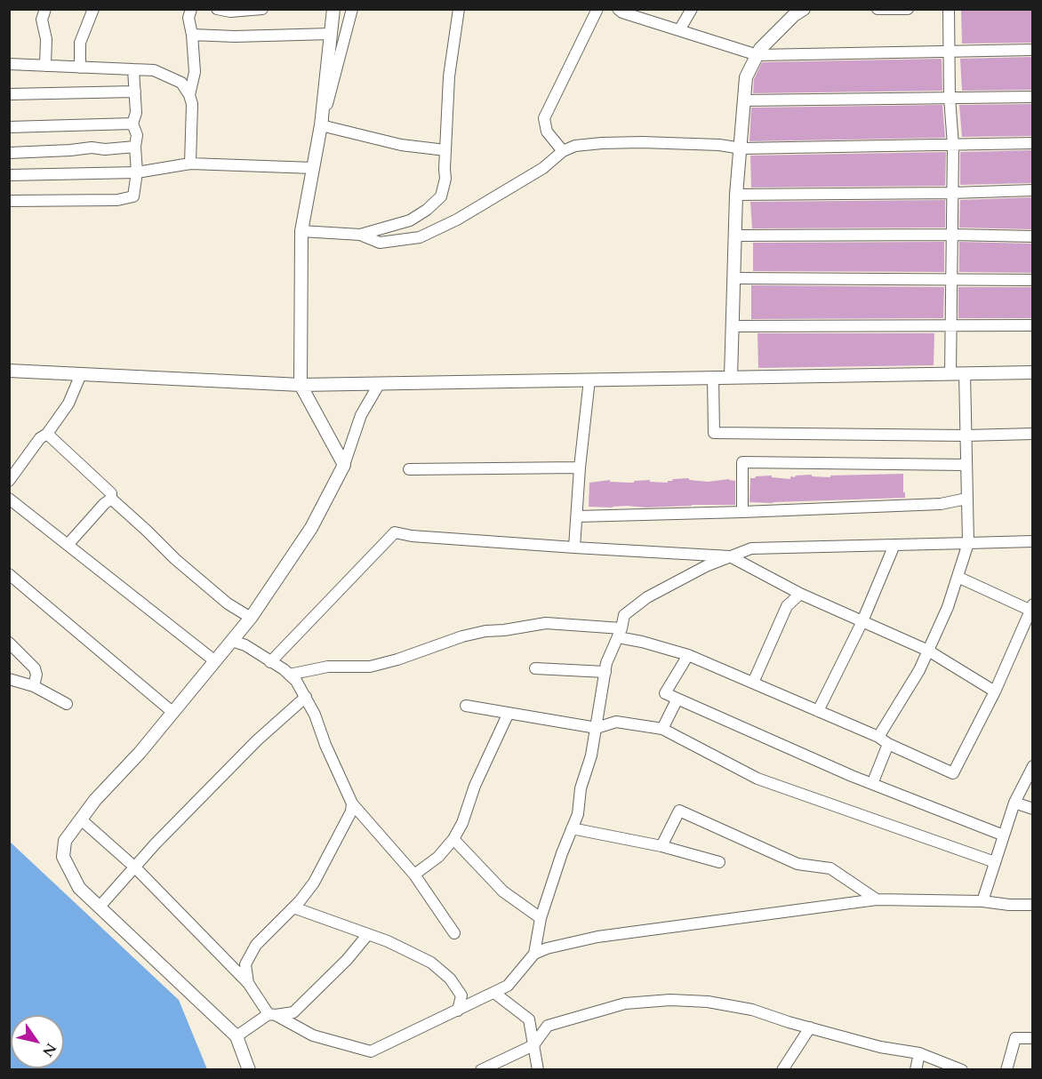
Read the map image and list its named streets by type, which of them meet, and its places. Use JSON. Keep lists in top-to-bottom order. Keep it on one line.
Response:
{"north":"bottom right"}
